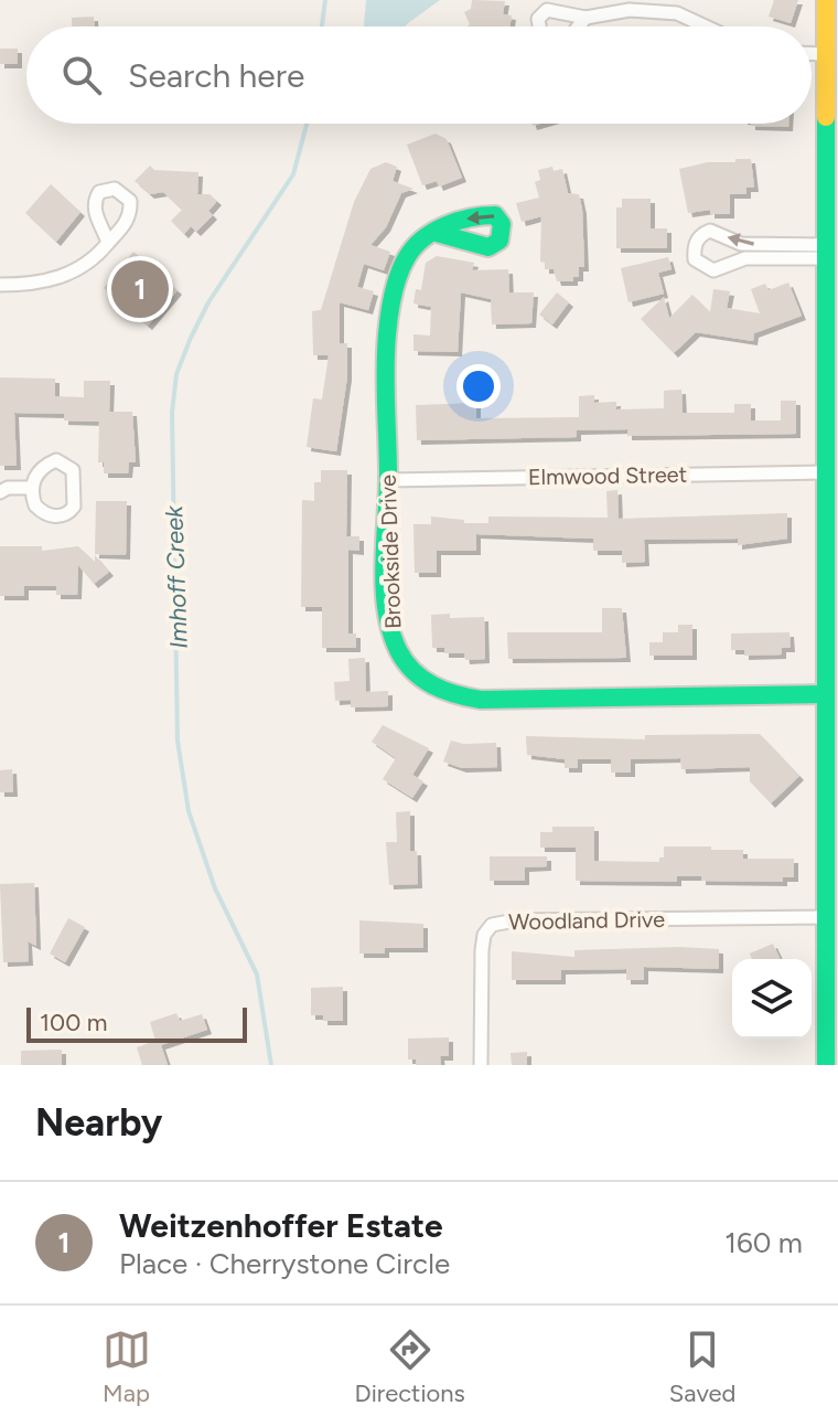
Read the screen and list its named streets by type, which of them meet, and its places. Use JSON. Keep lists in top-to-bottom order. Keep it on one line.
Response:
{"streets":{"street":["Elmwood Street","Brookside Drive","Woodland Drive"]},"crossings":[["Elmwood Street","Brookside Drive"]],"water":["Imhoff Creek"],"scale_bar":"100 m","page":{"search":"Search here","pins":"1","scale":"100 m","heading":"Nearby","list":[{"mark":"1","name":"Weitzenhoffer Estate","note":"Place · Cherrystone Circle","value":"160 m"}],"nav":["Map","Directions","Saved"]}}
